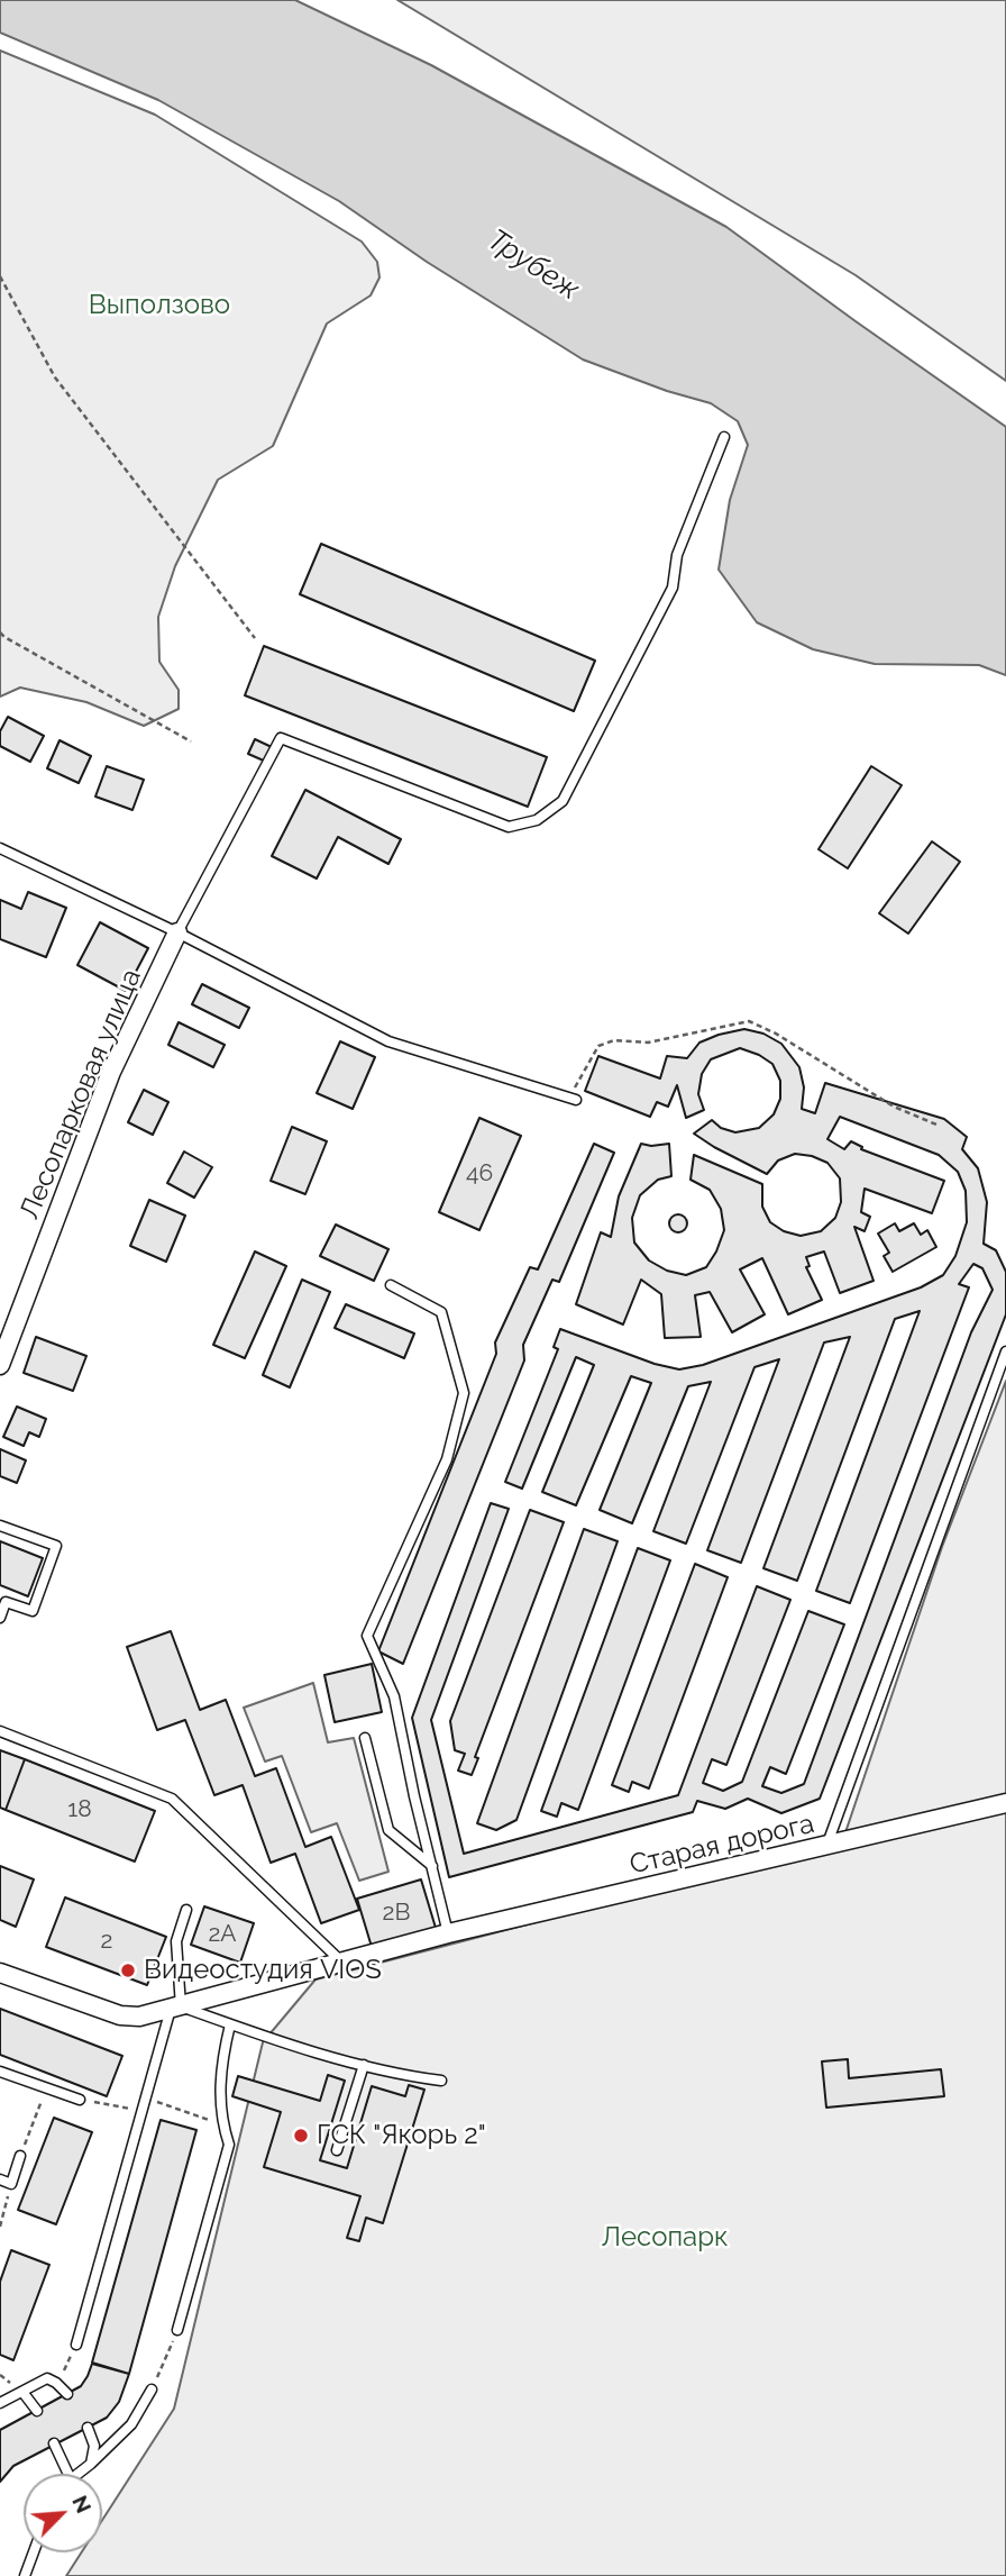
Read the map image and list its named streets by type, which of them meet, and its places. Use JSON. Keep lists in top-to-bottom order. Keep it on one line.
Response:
{"streets":{"street":["Лесопарковая улица","Старая дорога"]},"water":["Трубеж"],"parks":["Выползово","Лесопарк"],"places":["Видеостудия VIOS","ГСК \"Якорь 2\""],"house_numbers":["46","18","2В","2А","2"],"north":"top right"}
